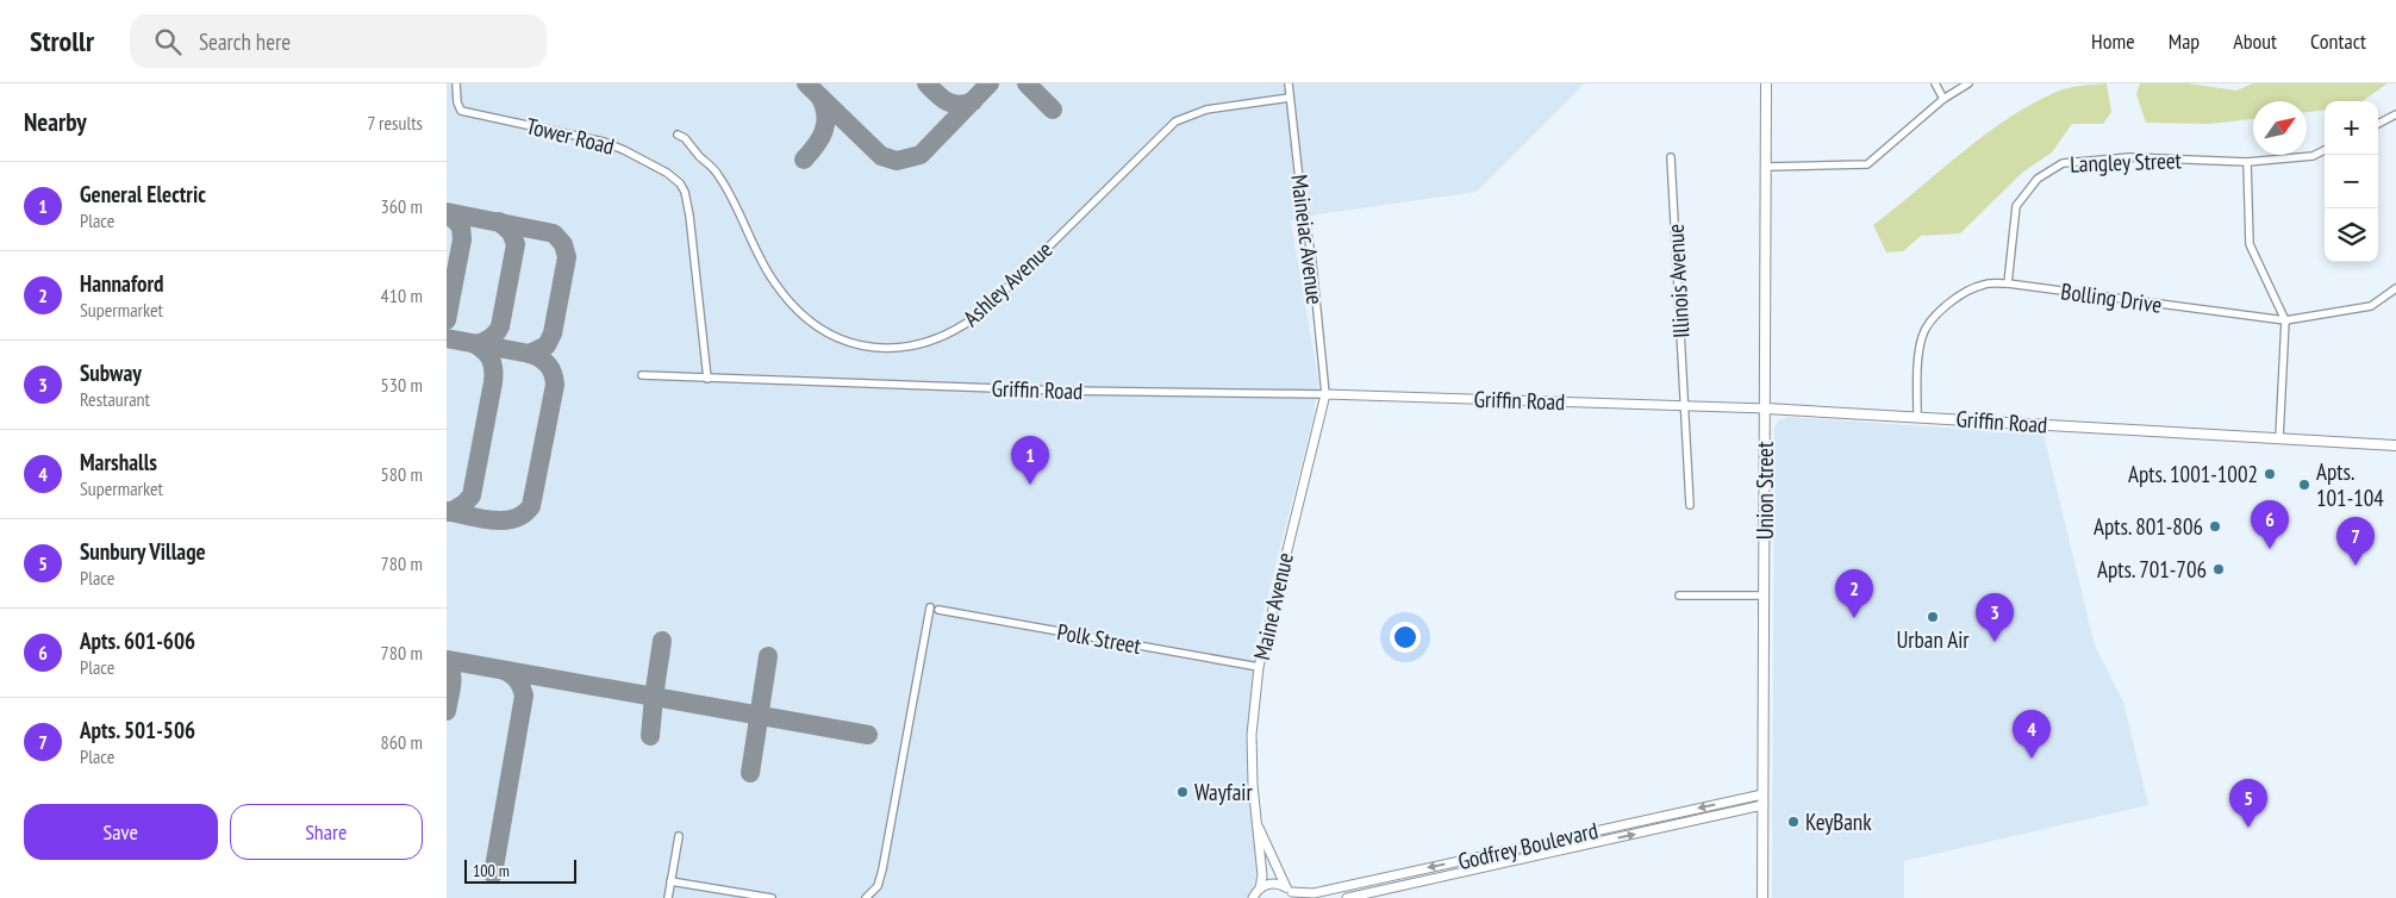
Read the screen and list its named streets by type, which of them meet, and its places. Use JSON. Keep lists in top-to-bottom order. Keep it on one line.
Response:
{"streets":{"main road":["Griffin Road","Union Street"],"street":["Tower Road","Langley Street","Maineiac Avenue","Illinois Avenue","Ashley Avenue","Bolling Drive","Maine Avenue","Polk Street","Godfrey Boulevard"]},"crossings":[["Tower Road","Griffin Road"],["Langley Street","Bolling Drive"],["Maineiac Avenue","Ashley Avenue"],["Maineiac Avenue","Griffin Road"],["Maineiac Avenue","Maine Avenue"],["Illinois Avenue","Griffin Road"],["Bolling Drive","Griffin Road"],["Griffin Road","Union Street"],["Griffin Road","Maine Avenue"],["Union Street","Godfrey Boulevard"],["Maine Avenue","Polk Street"],["Maine Avenue","Godfrey Boulevard"]],"places":["Apts. 1001-1002","Apts. 101-104","Apts. 801-806","Apts. 701-706","Urban Air","Wayfair","KeyBank"],"scale_bar":"100 m","north":"top right","page":{"header":"Strollr","search":"Search here","nav":["Home","Map","About","Contact"],"heading":["Nearby","7 results"],"map_buttons":["+","−"],"list":[{"mark":"1","name":"General Electric","note":"Place","value":"360 m"},{"mark":"2","name":"Hannaford","note":"Supermarket","value":"410 m"},{"mark":"3","name":"Subway","note":"Restaurant","value":"530 m"},{"mark":"4","name":"Marshalls","note":"Supermarket","value":"580 m"},{"mark":"5","name":"Sunbury Village","note":"Place","value":"780 m"},{"mark":"6","name":"Apts. 601-606","note":"Place","value":"780 m"},{"mark":"7","name":"Apts. 501-506","note":"Place","value":"860 m"}],"pins":["1","6","7","2","3","4","5"],"buttons":["Save","Share"],"scale":"100 m"}}
